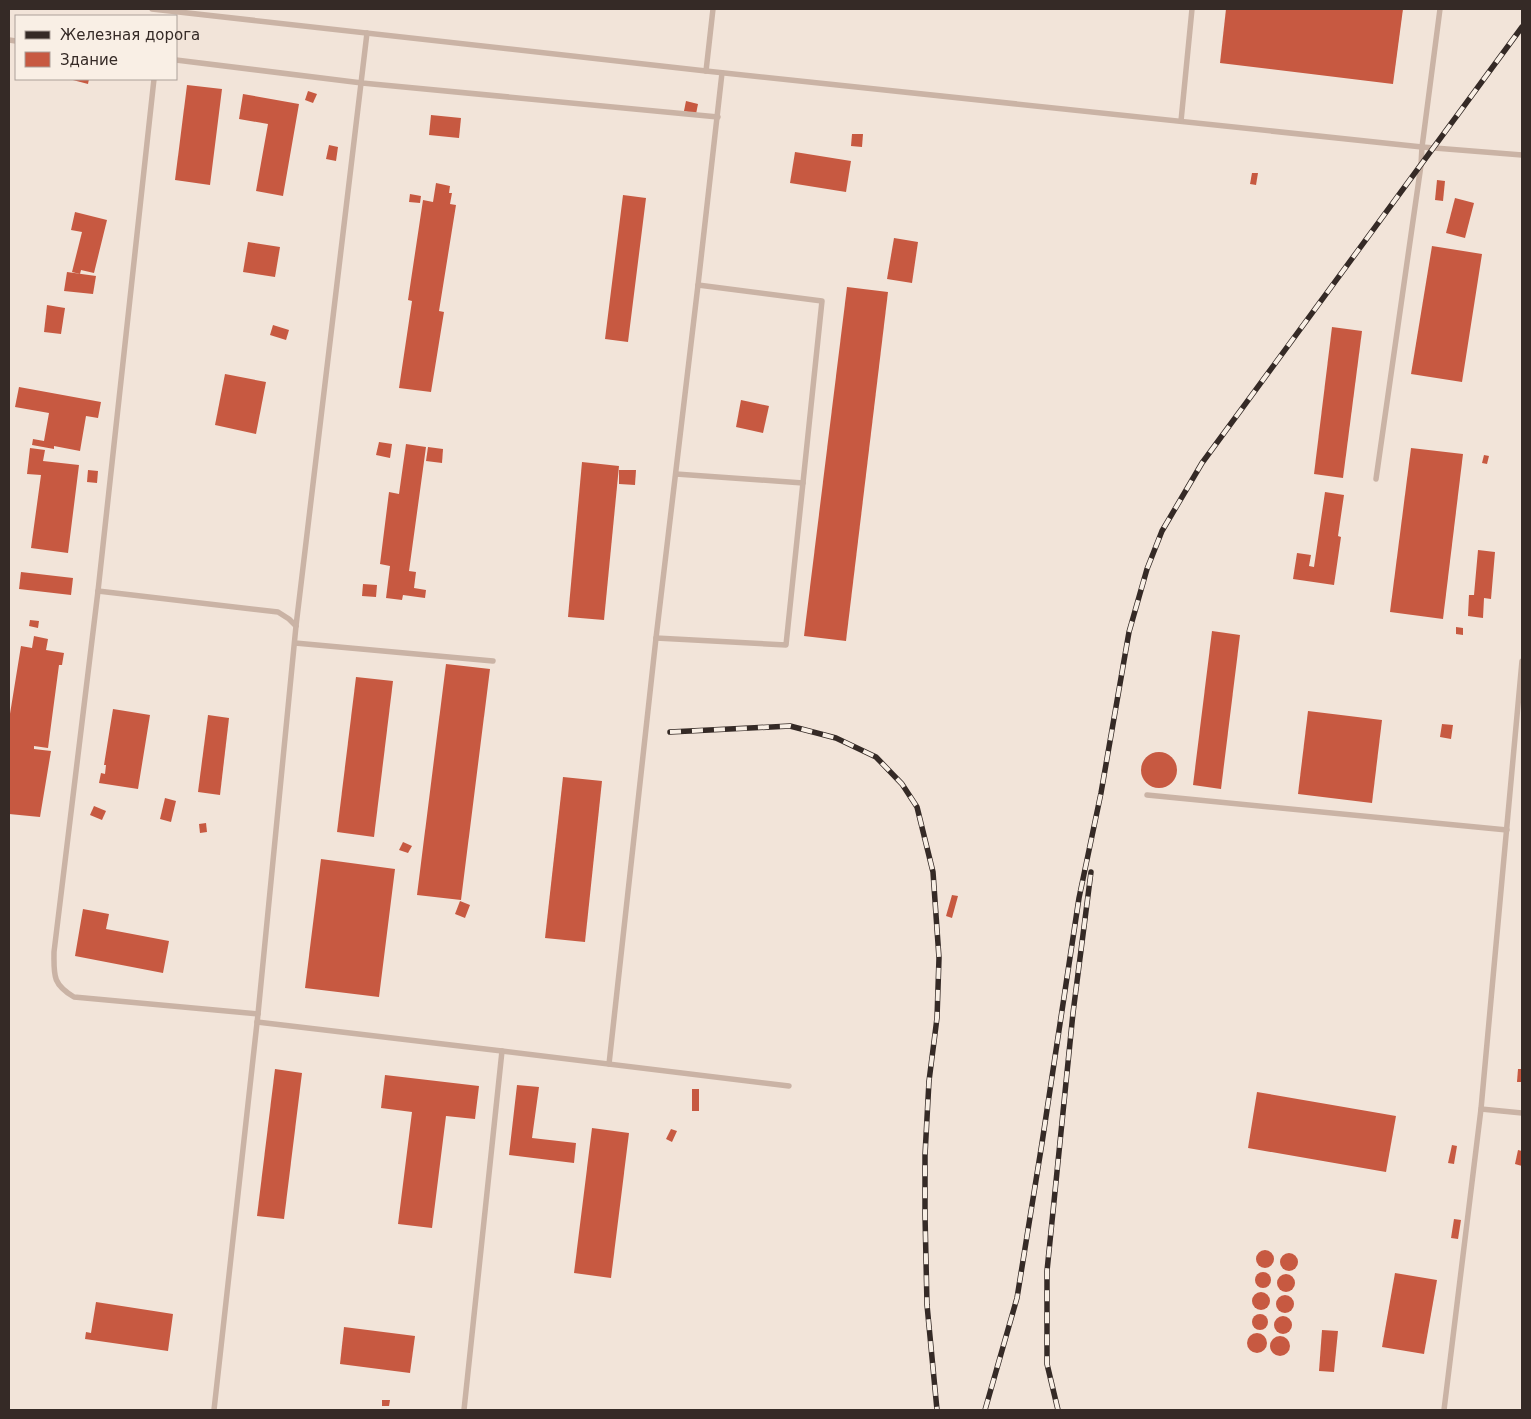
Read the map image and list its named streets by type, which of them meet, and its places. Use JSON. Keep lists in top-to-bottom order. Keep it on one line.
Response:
{"legend":["Железная дорога","Здание"]}
